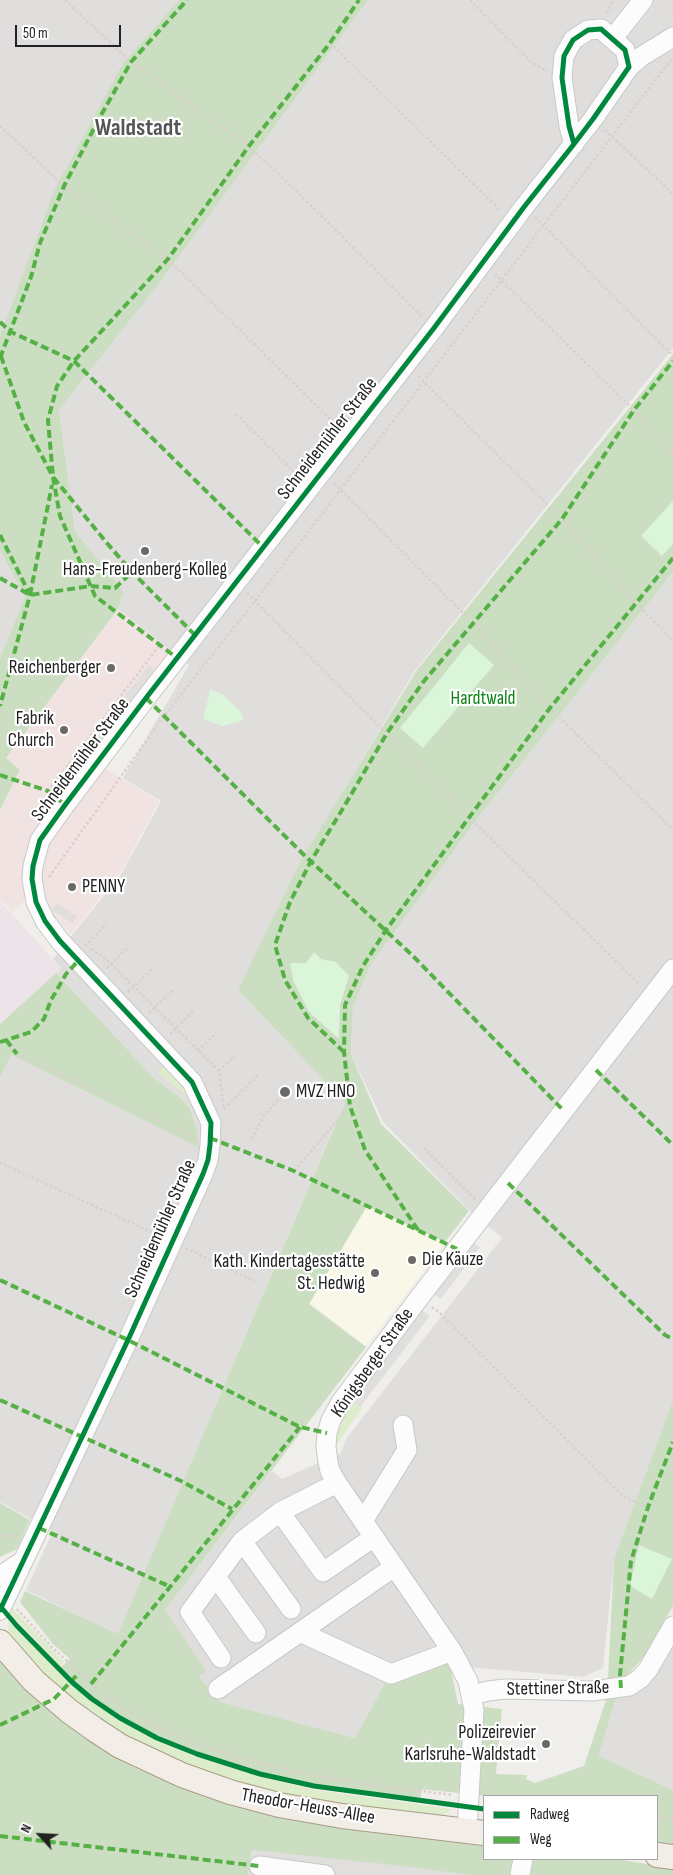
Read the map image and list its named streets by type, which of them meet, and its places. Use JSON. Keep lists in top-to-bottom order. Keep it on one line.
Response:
{"streets":{"main road":["Theodor-Heuss-Allee"],"street":["Schneidemühler Straße","Königsberger Straße","Stettiner Straße"]},"crossings":[["Königsberger Straße","Stettiner Straße"],["Königsberger Straße","Theodor-Heuss-Allee"]],"districts":["Waldstadt"],"parks":["Hardtwald"],"places":["Hans-Freudenberg-Kolleg","Reichenberger","Fabrik Church","PENNY","MVZ HNO","Die Käuze","Kath. Kindertagesstätte St. Hedwig","Polizeirevier Karlsruhe-Waldstadt"],"legend":["Radweg","Weg"],"scale_bar":"50 m","north":"top left"}
